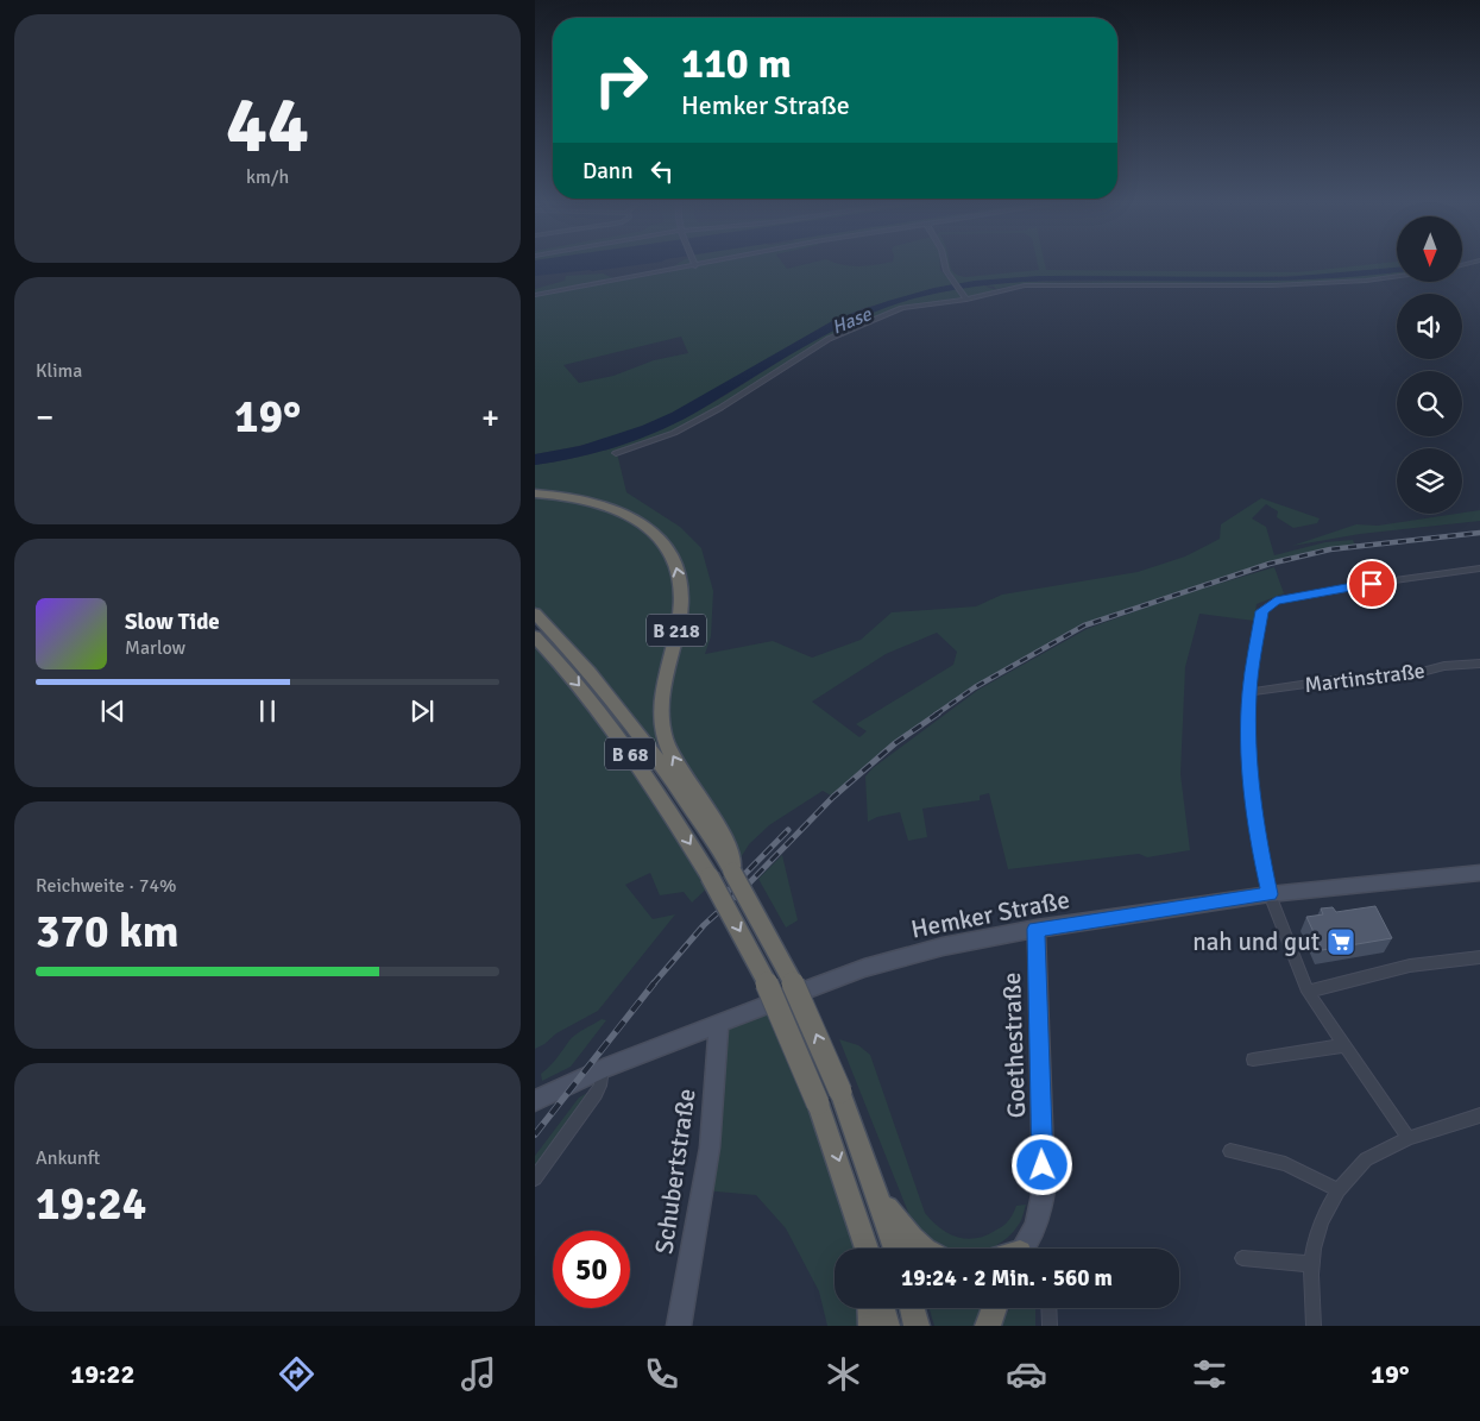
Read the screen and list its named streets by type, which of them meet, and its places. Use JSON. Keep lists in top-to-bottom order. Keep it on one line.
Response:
{"streets":{"highway":["B 218","B 68"],"main road":["Hemker Straße","Goethestraße","Schubertstraße"],"street":["Martinstraße"]},"crossings":[["B 218","B 68"],["Hemker Straße","Goethestraße"],["Hemker Straße","Schubertstraße"]],"water":["Hase"],"places":{"supermarket":["nah und gut"]},"north":"bottom","page":{"tile":[["44","km/h"],"Klima",["Reichweite · 74%","370 km"],["Ankunft","19:24"]],"turn":["110 m","Hemker Straße"],"then":"Dann","heat":["−","19°","+"],"song":["Slow Tide","Marlow"],"limit":"50","trip":"19:24 · 2 Min. · 560 m","tabs":["19:22","19°"]}}
